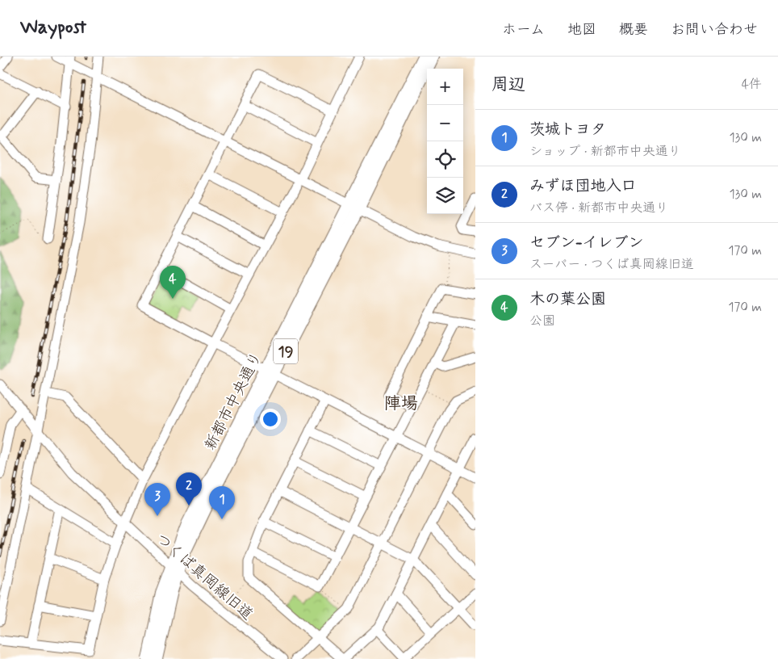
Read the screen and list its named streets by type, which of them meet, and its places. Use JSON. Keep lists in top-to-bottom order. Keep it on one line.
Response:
{"streets":{"main road":["19","新都市中央通り"],"street":["つくば真岡線旧道"]},"crossings":[["新都市中央通り","つくば真岡線旧道"]],"districts":["陣場"],"page":{"header":"Waypost","nav":["ホーム","地図","概要","お問い合わせ"],"heading":["周辺","4件"],"map_buttons":["+","−"],"list":[{"mark":"1","name":"茨城トヨタ","note":"ショップ · 新都市中央通り","value":"130 m"},{"mark":"2","name":"みずほ団地入口","note":"バス停 · 新都市中央通り","value":"130 m"},{"mark":"3","name":"セブン-イレブン","note":"スーパー · つくば真岡線旧道","value":"170 m"},{"mark":"4","name":"木の葉公園","note":"公園","value":"170 m"}],"pins":["4","2","3","1"]}}
